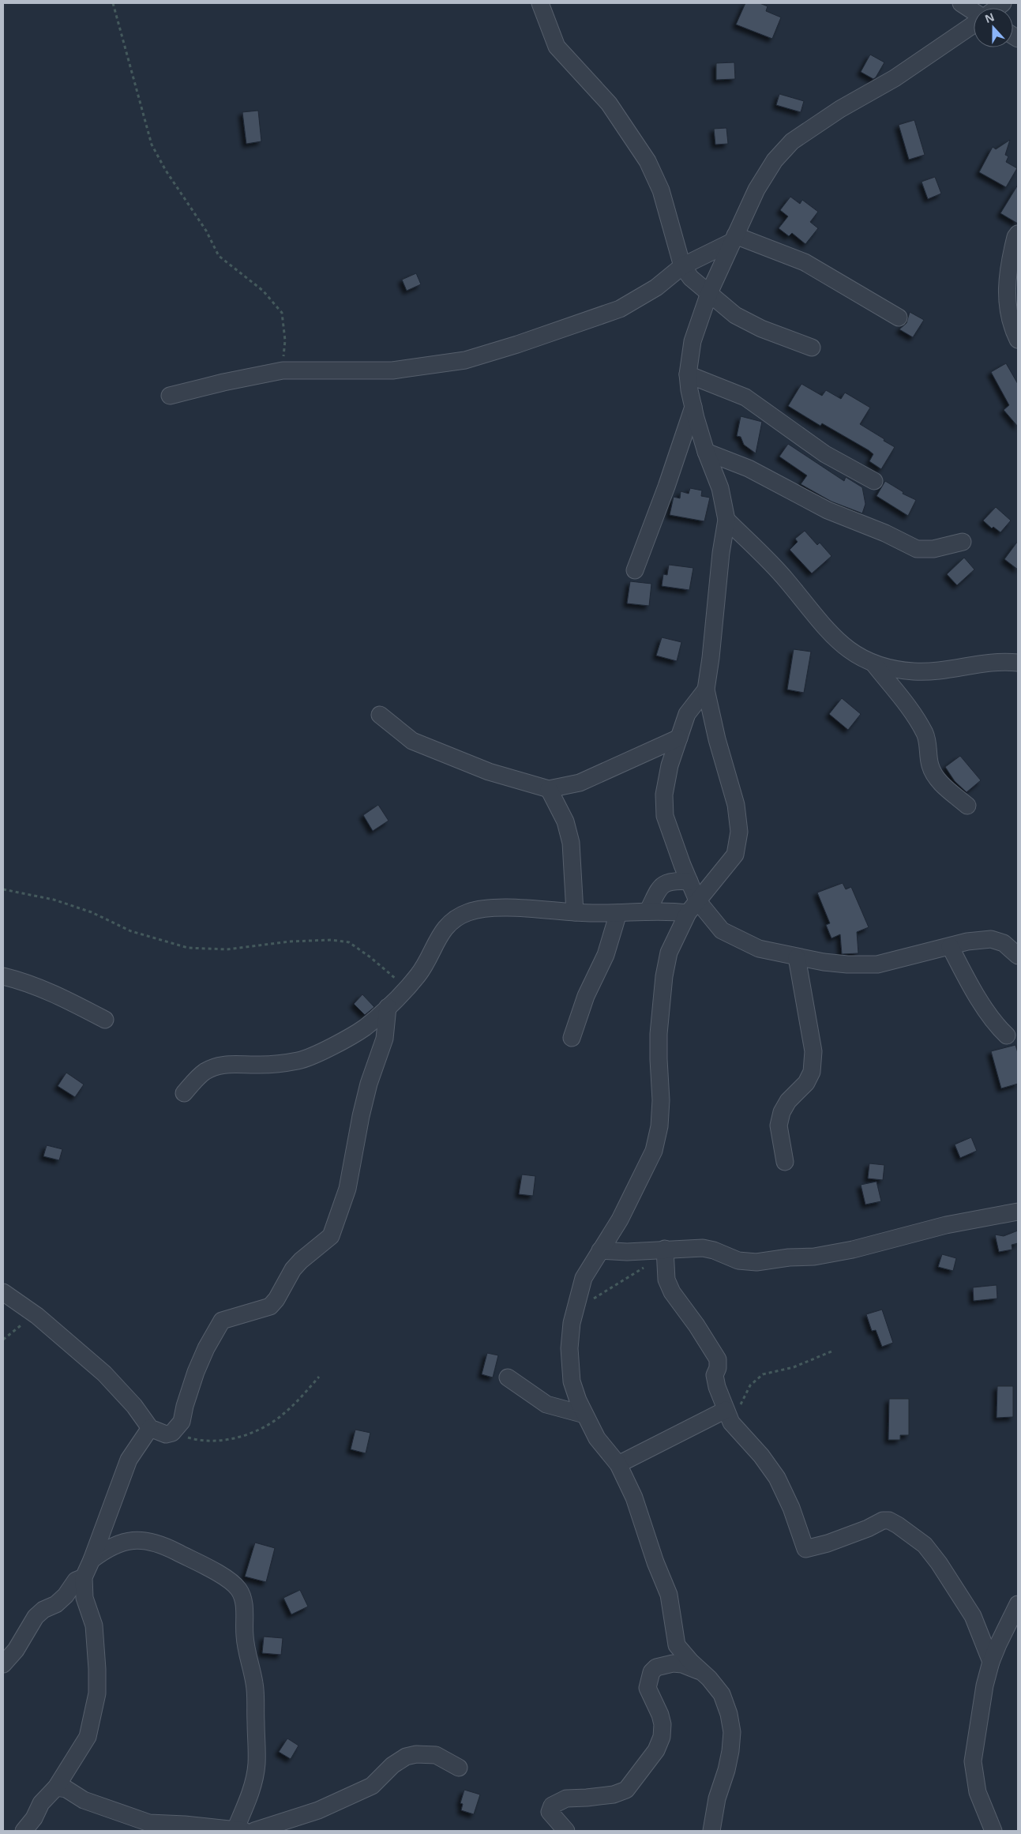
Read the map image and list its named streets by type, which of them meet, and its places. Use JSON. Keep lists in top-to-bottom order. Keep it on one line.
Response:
{"north":"top"}
